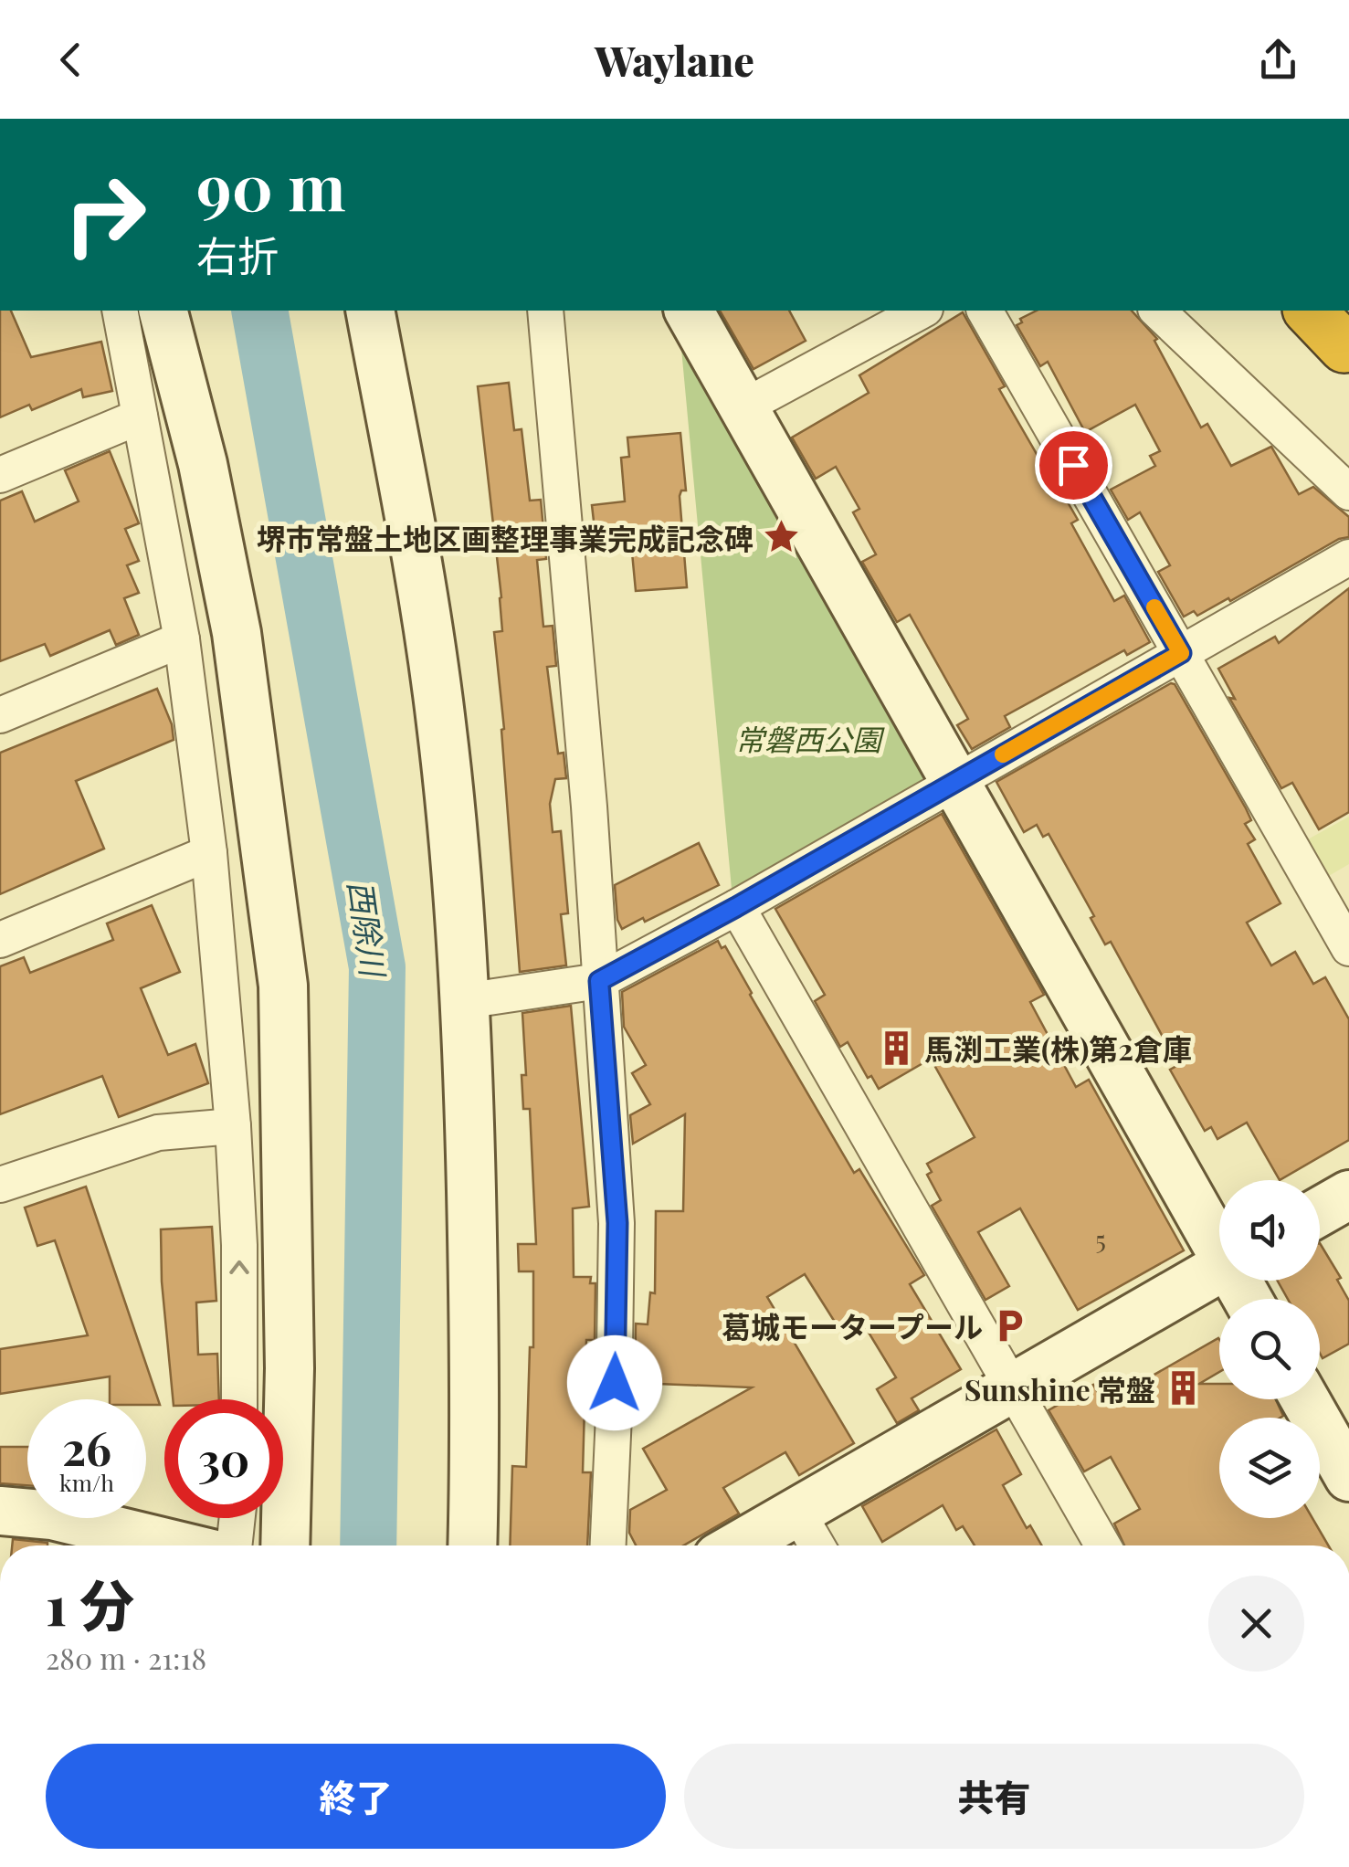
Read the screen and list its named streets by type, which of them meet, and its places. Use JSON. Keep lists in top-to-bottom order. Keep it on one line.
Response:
{"water":["西除川"],"parks":["常磐西公園"],"places":{"place":["堺市常盤土地区画整理事業完成記念碑"],"building":["馬渕工業(株)第2倉庫","Sunshine 常盤"],"parking":["葛城モータープール"]},"house_numbers":["5"],"page":{"header":"Waylane","turn":["90 m","右折"],"speed":"26 km/h","limit":"30","heading":["1 分","280 m · 21:18"],"buttons":["終了","共有"]}}
